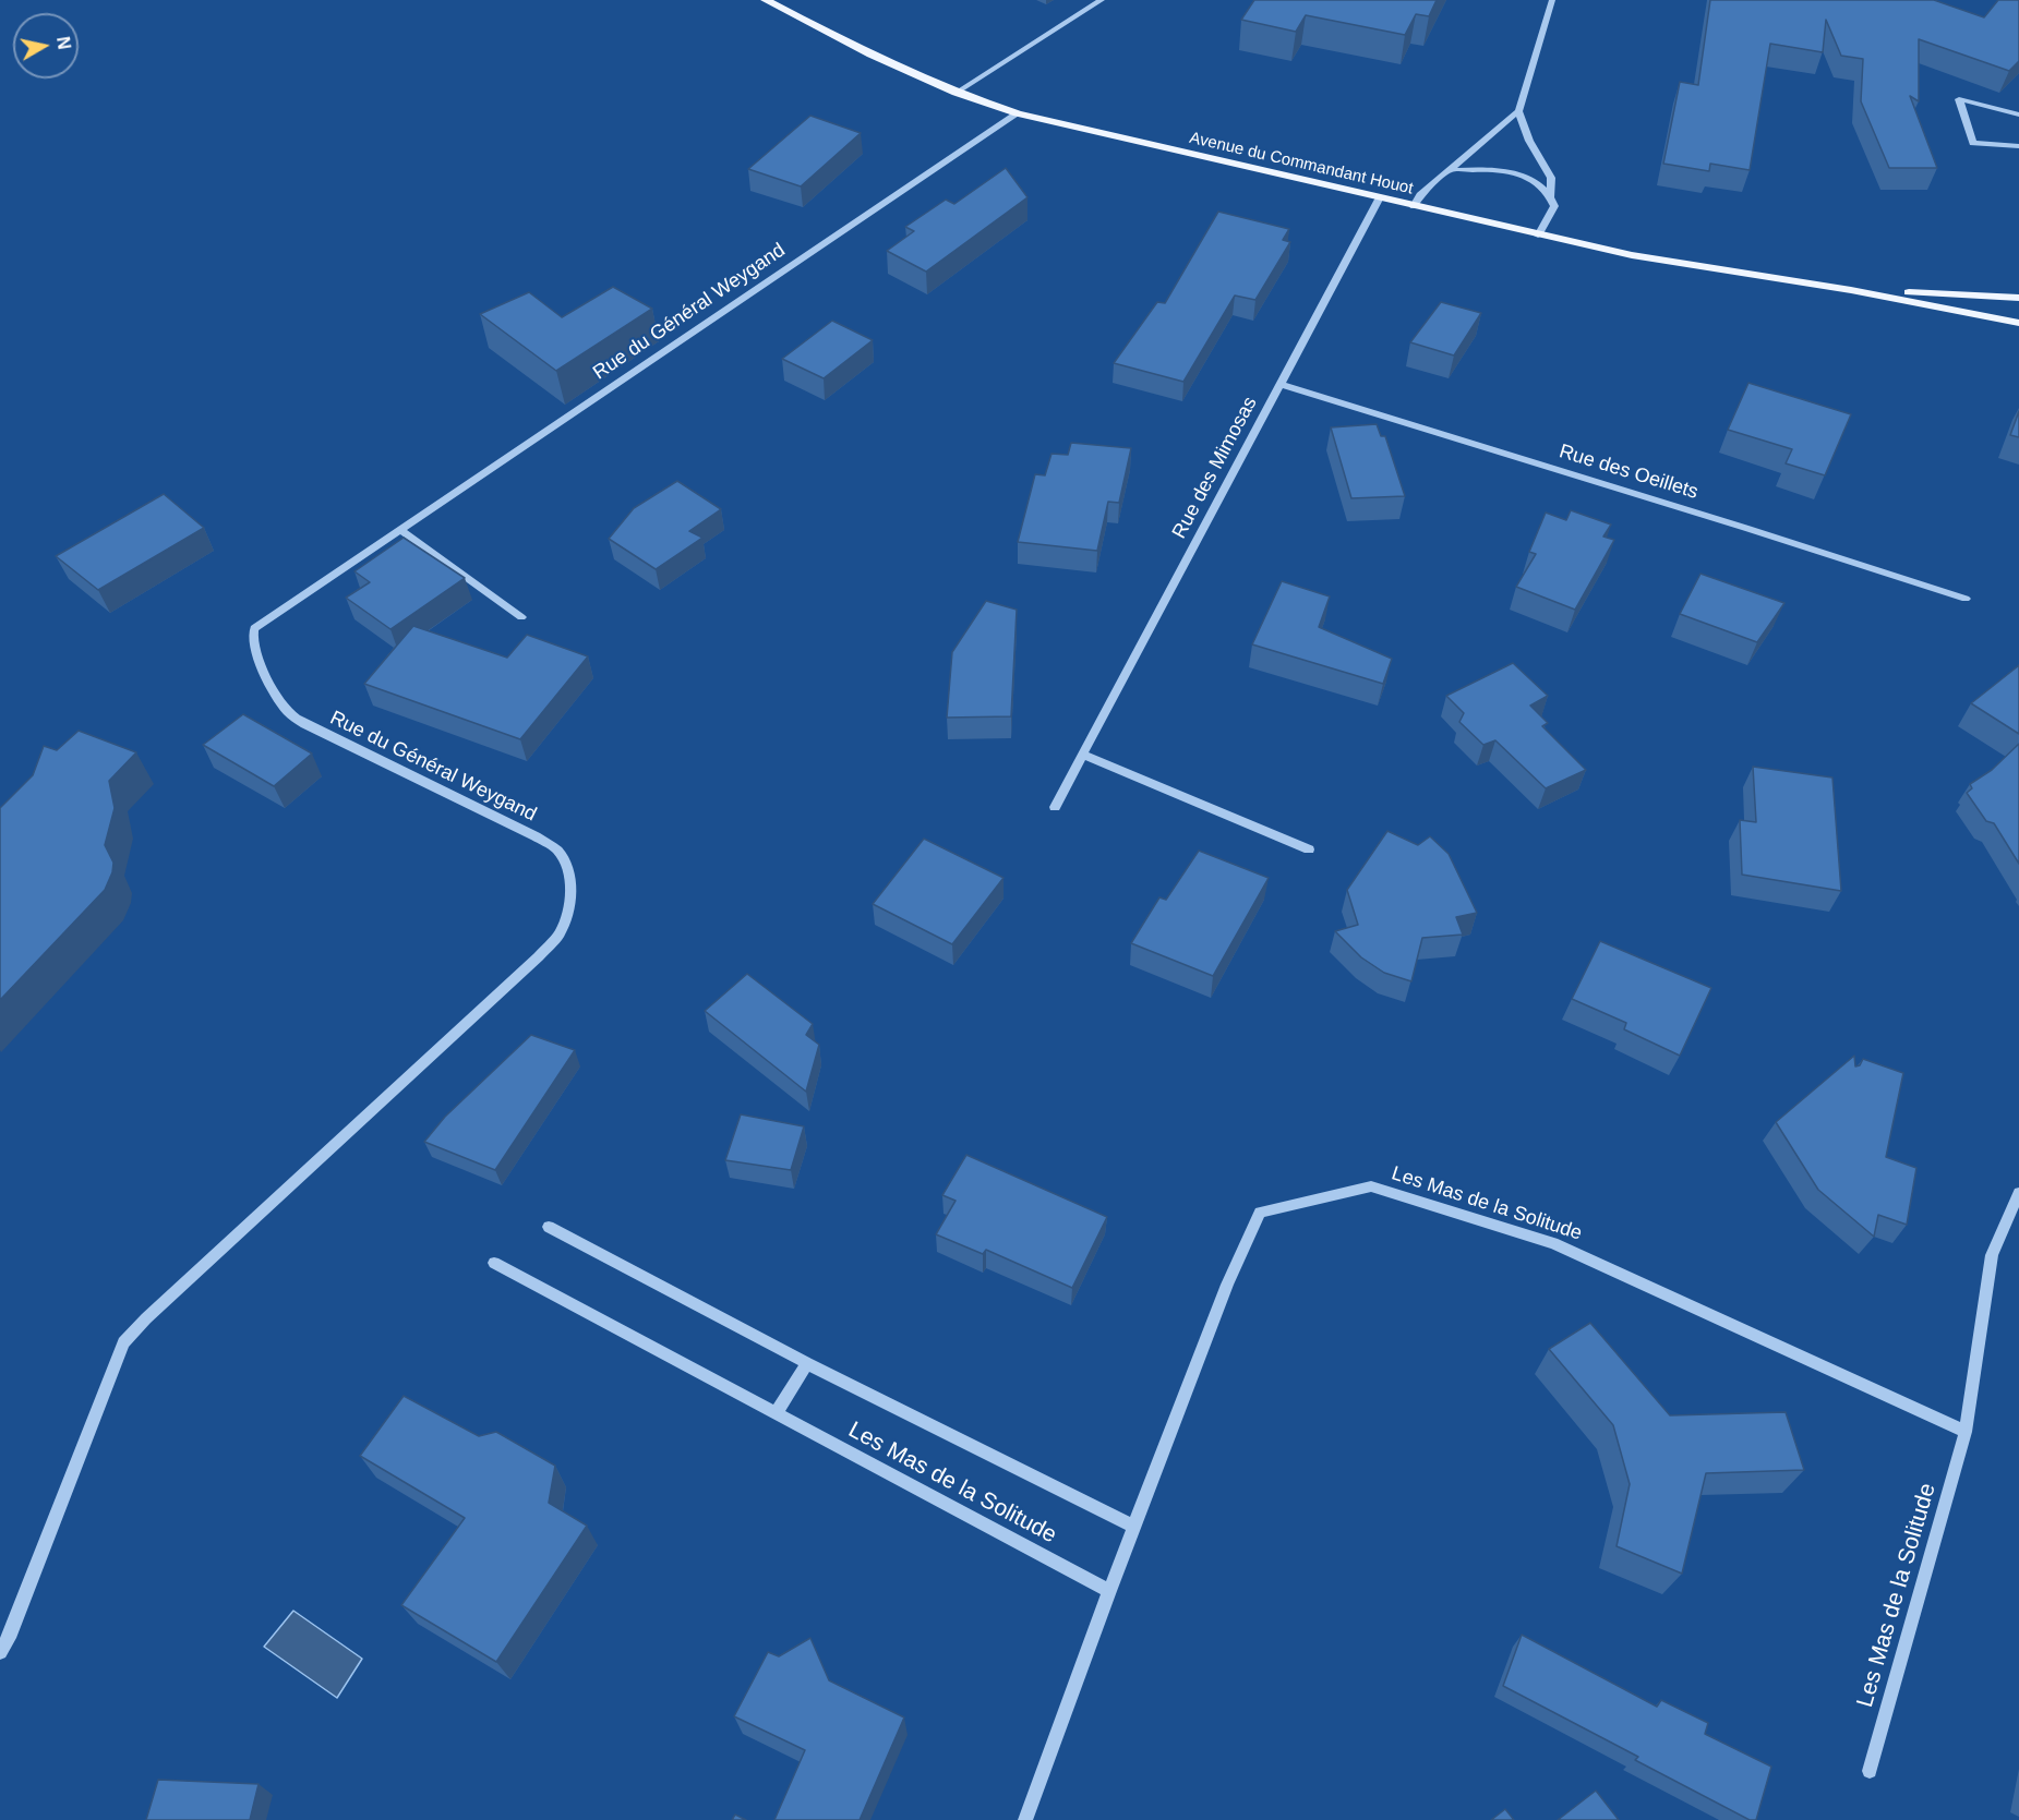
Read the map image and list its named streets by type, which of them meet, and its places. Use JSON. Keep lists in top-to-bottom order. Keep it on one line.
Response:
{"streets":{"main road":["Avenue du Commandant Houot"],"street":["Rue du Général Weygand","Rue des Mimosas","Rue des Oeillets","Les Mas de la Solitude"]},"crossings":[["Avenue du Commandant Houot","Rue du Général Weygand"],["Avenue du Commandant Houot","Rue des Mimosas"],["Rue des Mimosas","Rue des Oeillets"]],"north":"right"}
